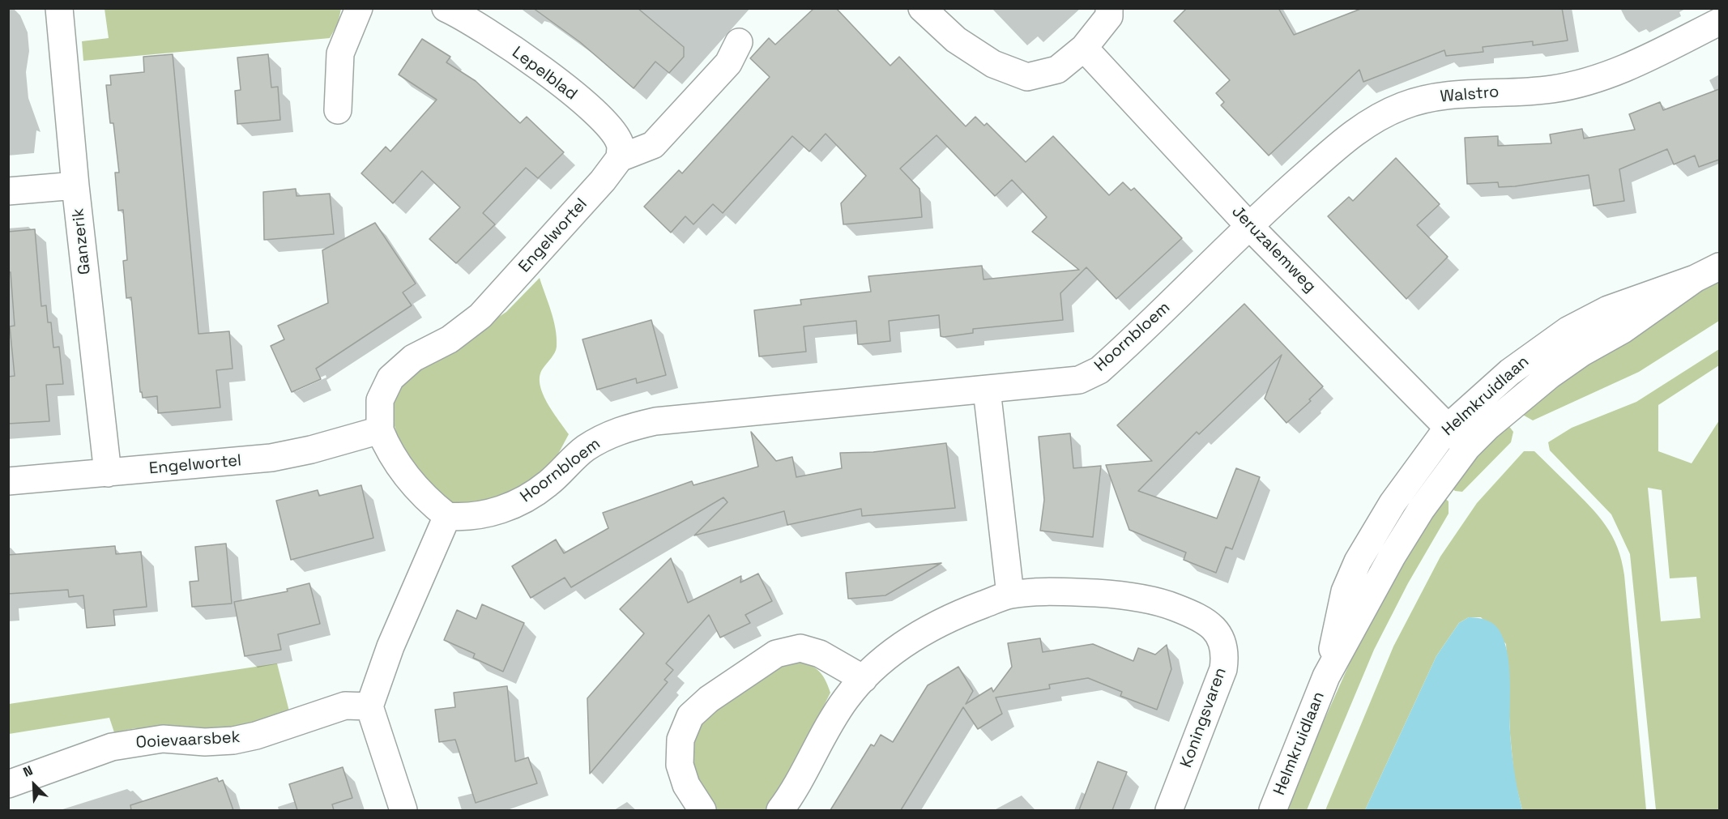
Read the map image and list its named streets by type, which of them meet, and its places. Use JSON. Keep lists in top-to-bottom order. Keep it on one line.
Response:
{"streets":{"street":["Lepelblad","Walstro","Engelwortel","Ganzerik","Jeruzalemweg","Hoornbloem","Helmkruidlaan","Koningsvaren","Ooievaarsbek"]},"crossings":[["Lepelblad","Engelwortel"],["Walstro","Jeruzalemweg"],["Walstro","Hoornbloem"],["Engelwortel","Ganzerik"],["Engelwortel","Hoornbloem"],["Jeruzalemweg","Hoornbloem"],["Jeruzalemweg","Helmkruidlaan"]],"north":"top left"}
